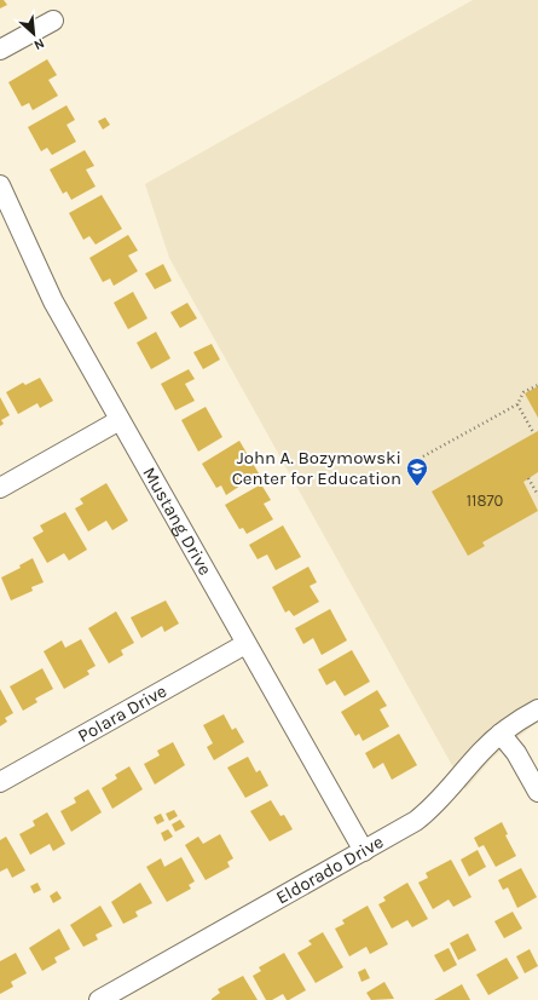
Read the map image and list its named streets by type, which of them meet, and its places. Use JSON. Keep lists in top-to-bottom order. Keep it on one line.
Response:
{"streets":{"street":["Mustang Drive","Polara Drive","Eldorado Drive"]},"crossings":[["Mustang Drive","Polara Drive"],["Mustang Drive","Eldorado Drive"]],"places":{"school or university":["John A. Bozymowski Center for Education"]},"house_numbers":["11870"],"north":"bottom right"}
